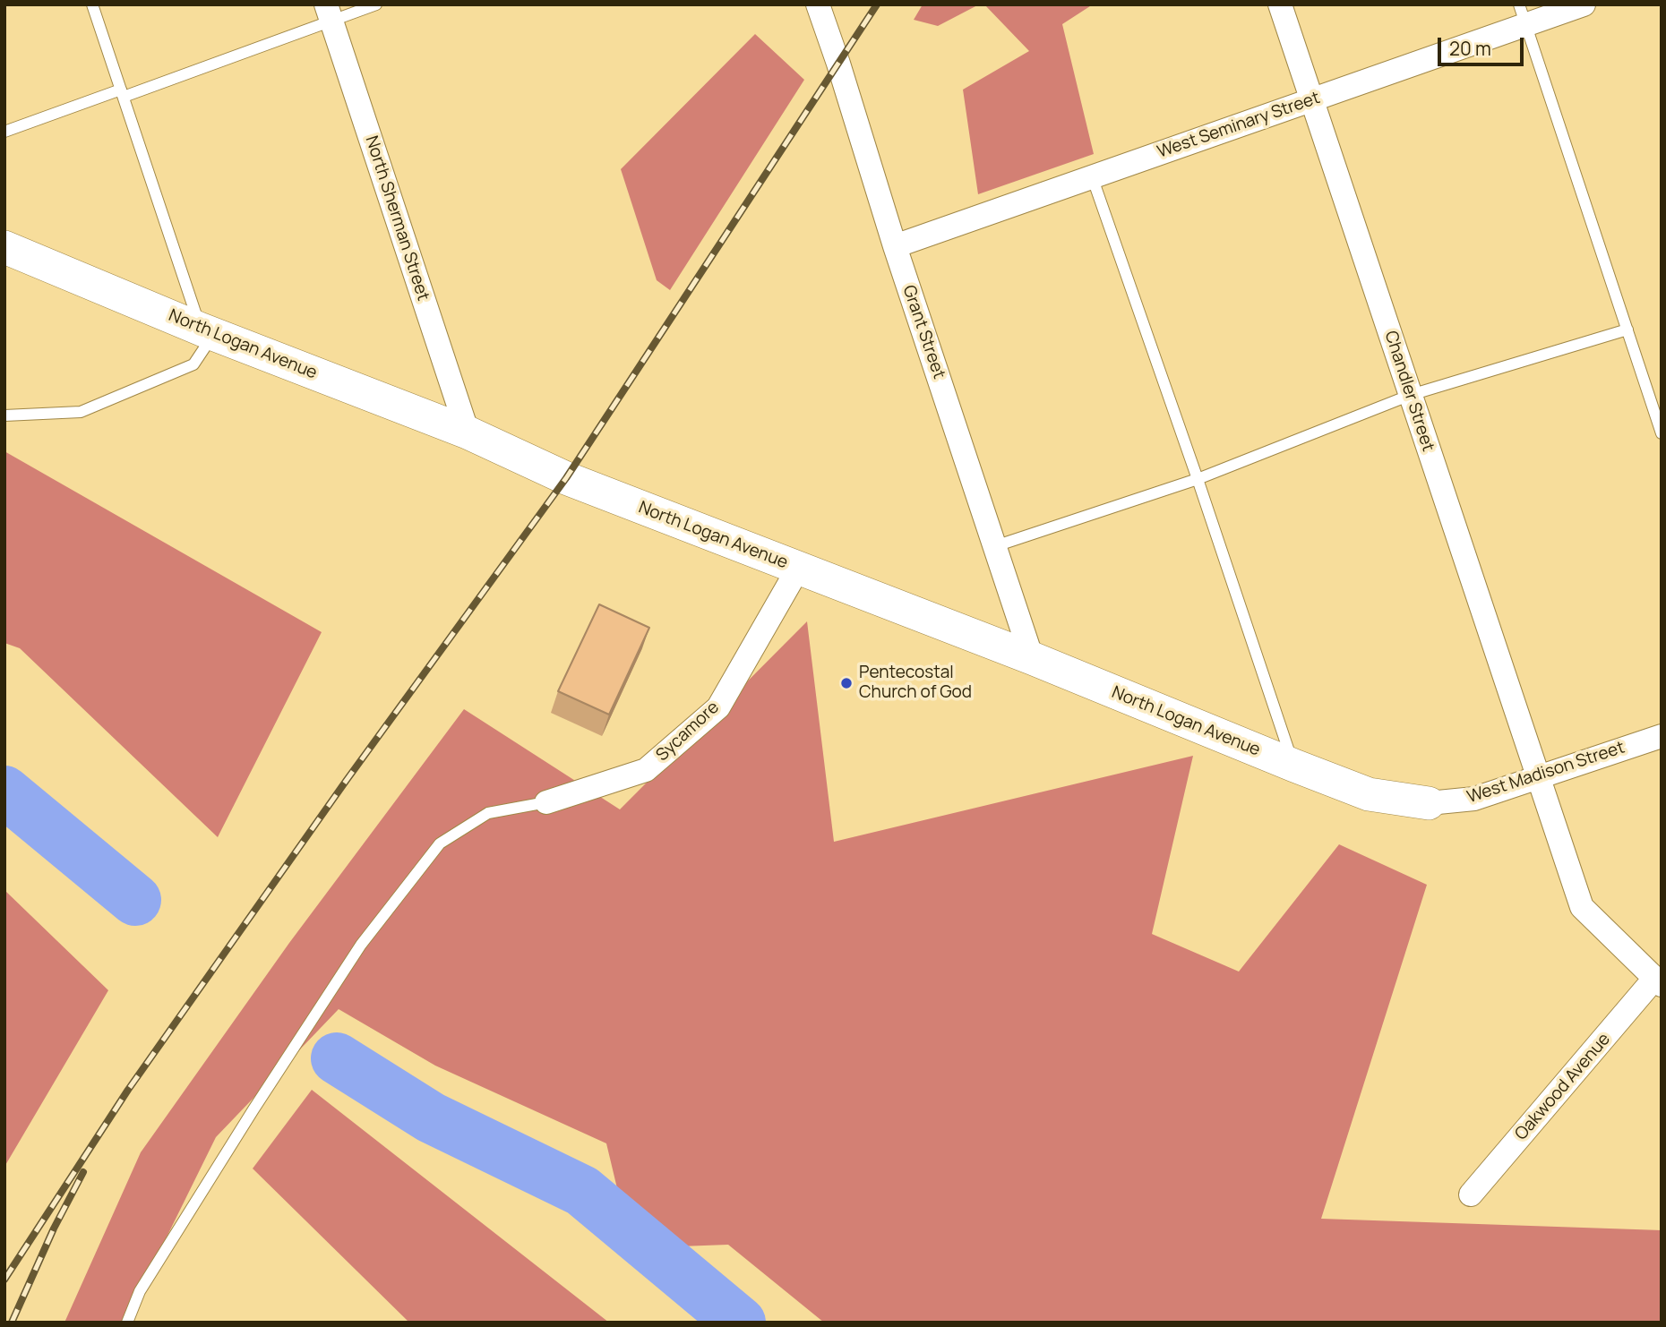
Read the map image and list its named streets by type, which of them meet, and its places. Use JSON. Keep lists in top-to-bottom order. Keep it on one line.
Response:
{"streets":{"street":["West Seminary Street","North Sherman Street","Grant Street","North Logan Avenue","Chandler Street","Sycamore","West Madison Street","Oakwood Avenue"]},"crossings":[["West Seminary Street","Grant Street"],["West Seminary Street","Chandler Street"],["North Sherman Street","North Logan Avenue"],["Grant Street","North Logan Avenue"],["North Logan Avenue","Sycamore"],["North Logan Avenue","West Madison Street"],["Chandler Street","West Madison Street"]],"places":["Pentecostal Church of God"],"scale_bar":"20 m"}
